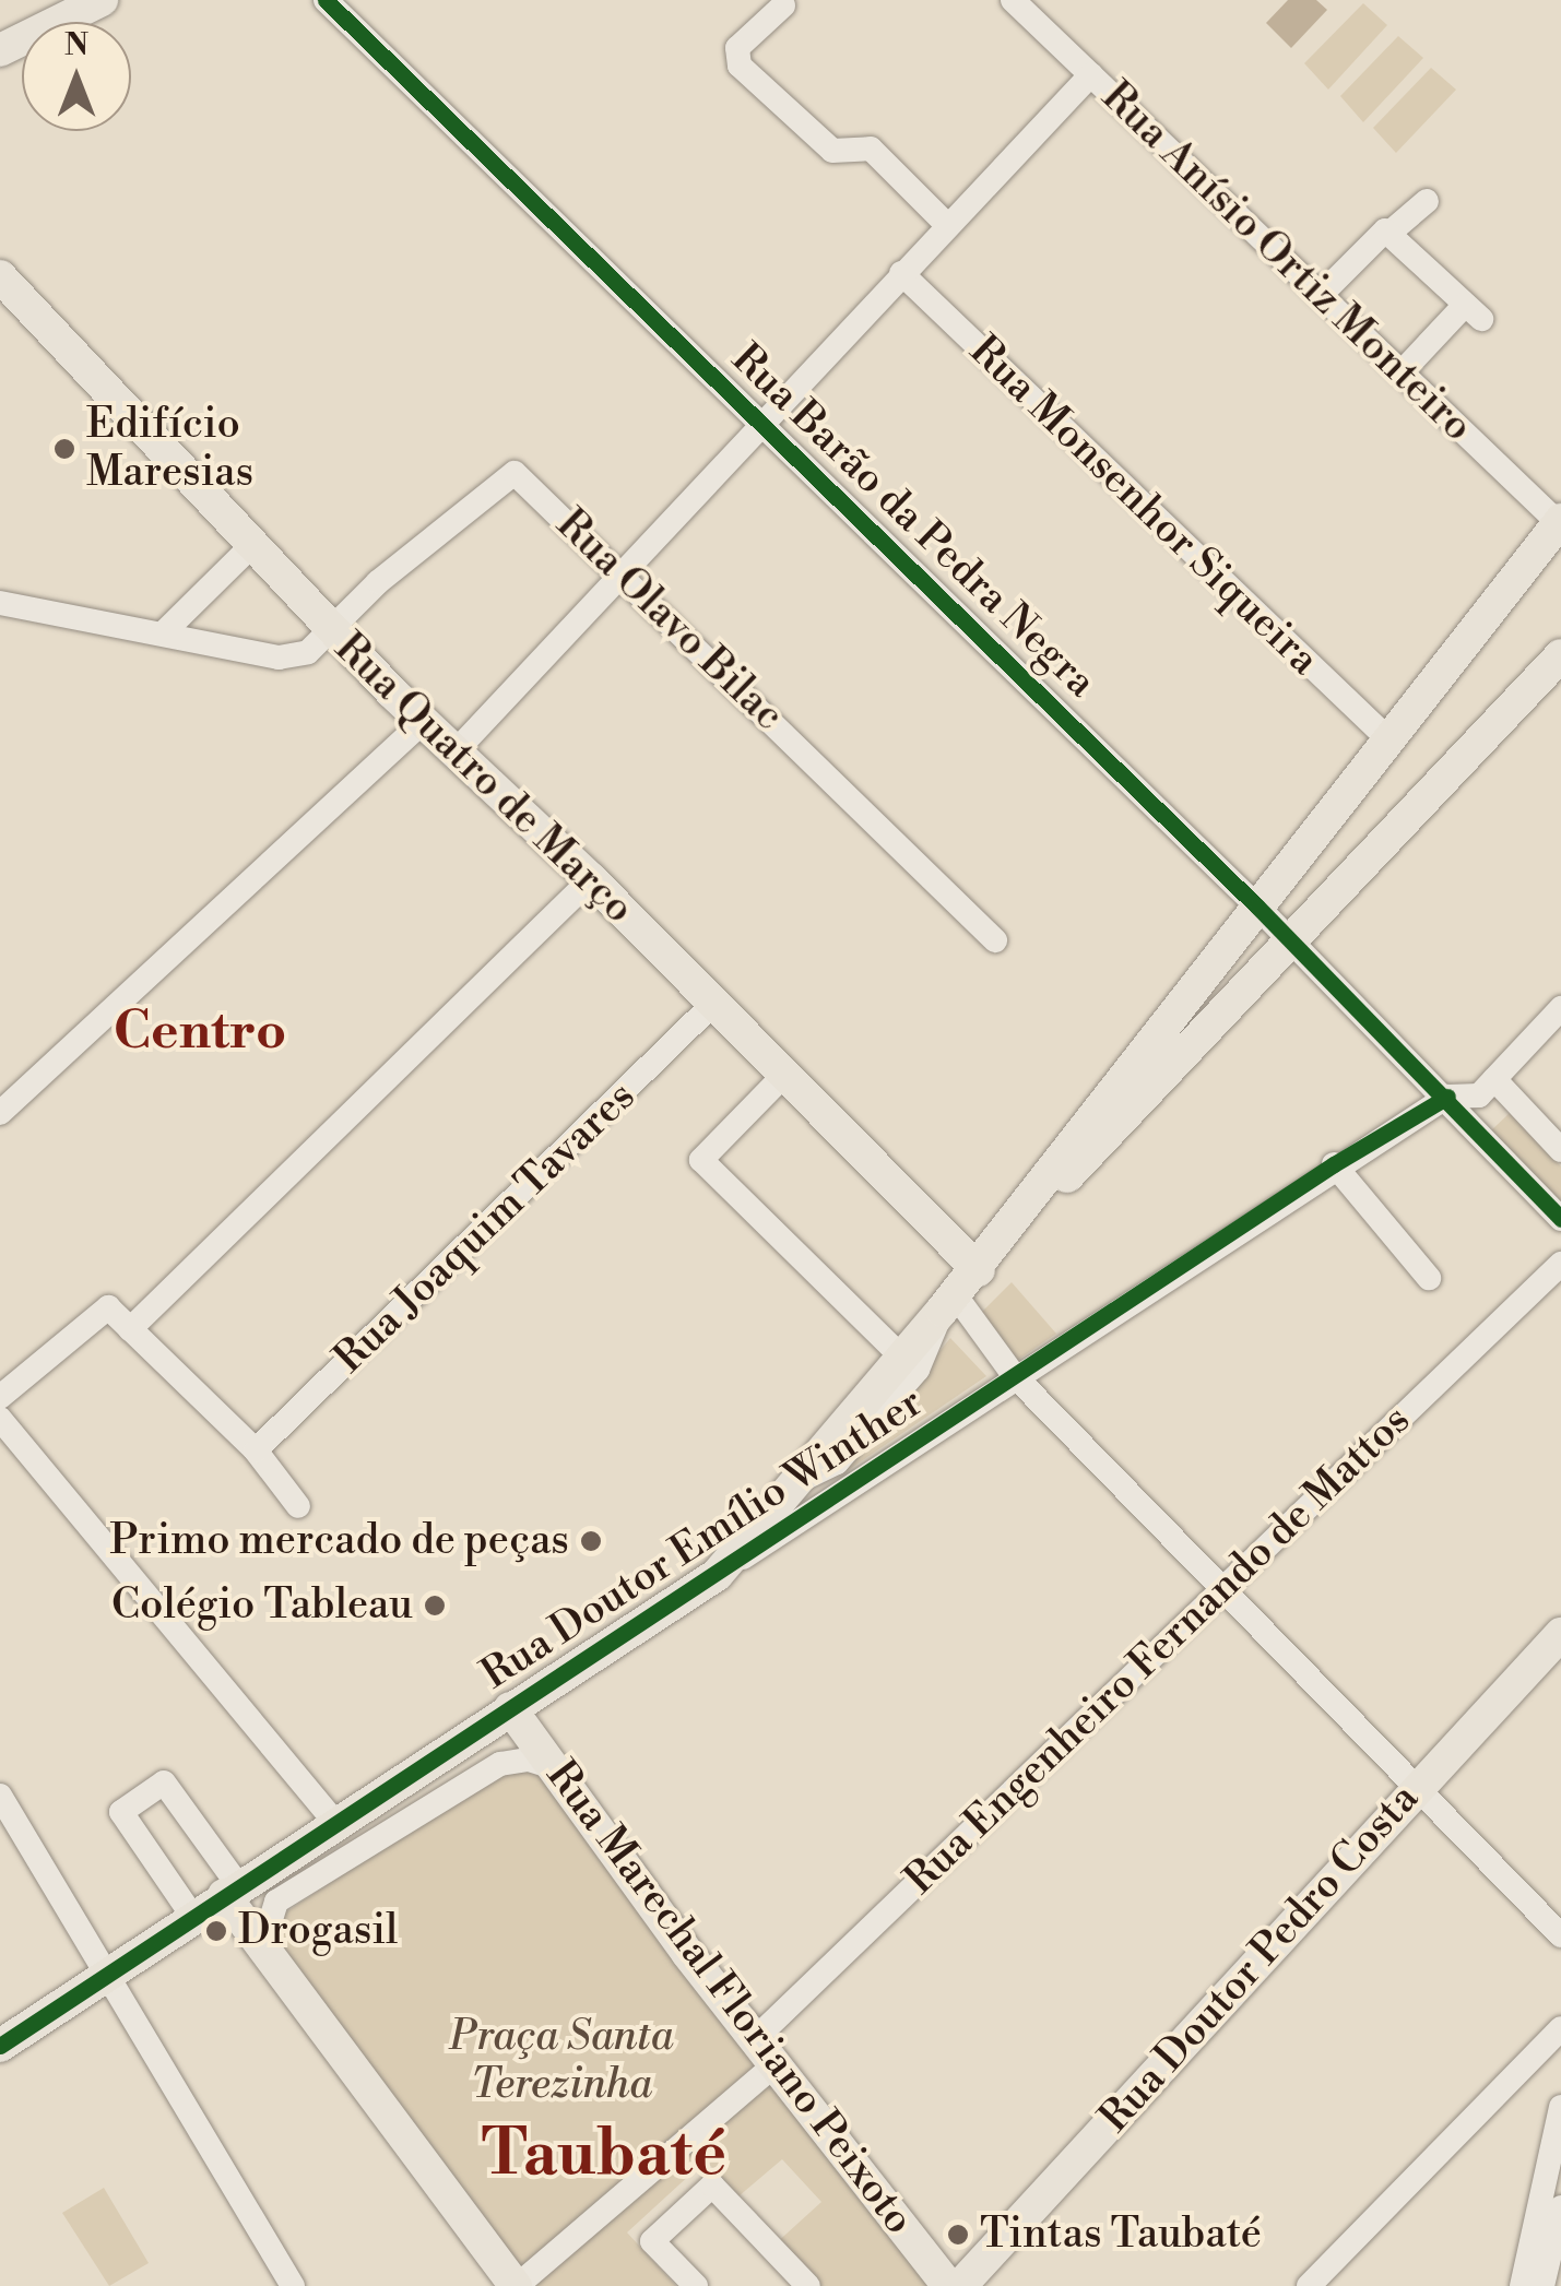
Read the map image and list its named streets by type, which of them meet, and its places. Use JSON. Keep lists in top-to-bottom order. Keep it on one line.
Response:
{"streets":{"main road":["Rua Quatro de Março","Rua Doutor Emílio Winther","Rua Doutor Pedro Costa","Rua Marechal Floriano Peixoto"],"street":["Rua Anísio Ortiz Monteiro","Rua Monsenhor Siqueira","Rua Barão da Pedra Negra","Rua Olavo Bilac","Rua Joaquim Tavares","Rua Engenheiro Fernando de Mattos"]},"crossings":[["Rua Barão da Pedra Negra","Rua Doutor Emílio Winther"],["Rua Olavo Bilac","Rua Quatro de Março"],["Rua Quatro de Março","Rua Joaquim Tavares"],["Rua Quatro de Março","Rua Doutor Emílio Winther"],["Rua Quatro de Março","Rua Engenheiro Fernando de Mattos"],["Rua Quatro de Março","Rua Doutor Pedro Costa"],["Rua Doutor Emílio Winther","Rua Marechal Floriano Peixoto"],["Rua Engenheiro Fernando de Mattos","Rua Marechal Floriano Peixoto"]],"districts":["Centro","Taubaté"],"parks":["Praça Santa Terezinha"],"places":["Edifício Maresias","Primo mercado de peças","Colégio Tableau","Drogasil","Tintas Taubaté"],"north":"top"}
